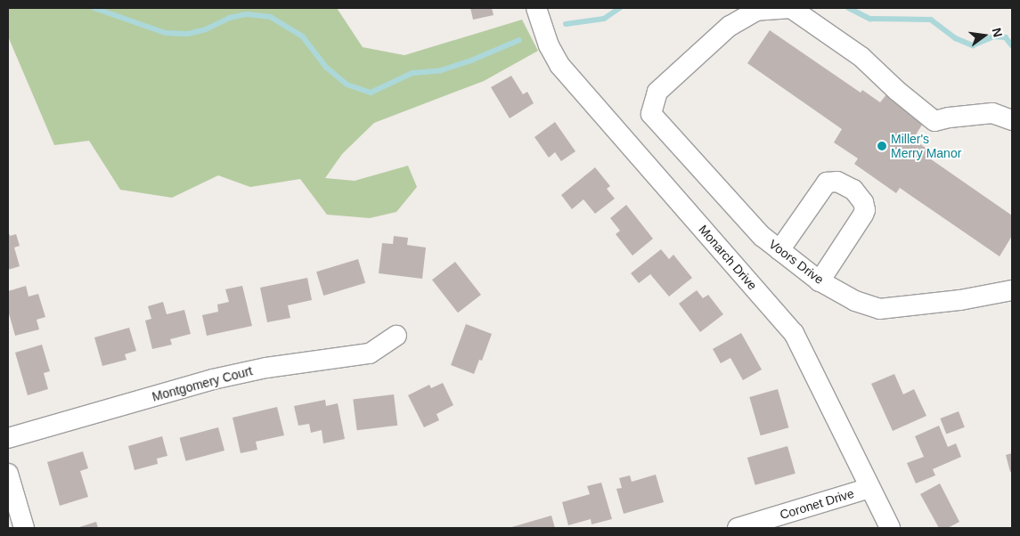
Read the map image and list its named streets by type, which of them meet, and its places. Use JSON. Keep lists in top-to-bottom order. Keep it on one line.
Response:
{"streets":{"street":["Monarch Drive","Voors Drive","Montgomery Court","Coronet Drive"]},"crossings":[["Monarch Drive","Coronet Drive"]],"places":["Miller's Merry Manor"],"north":"right"}
